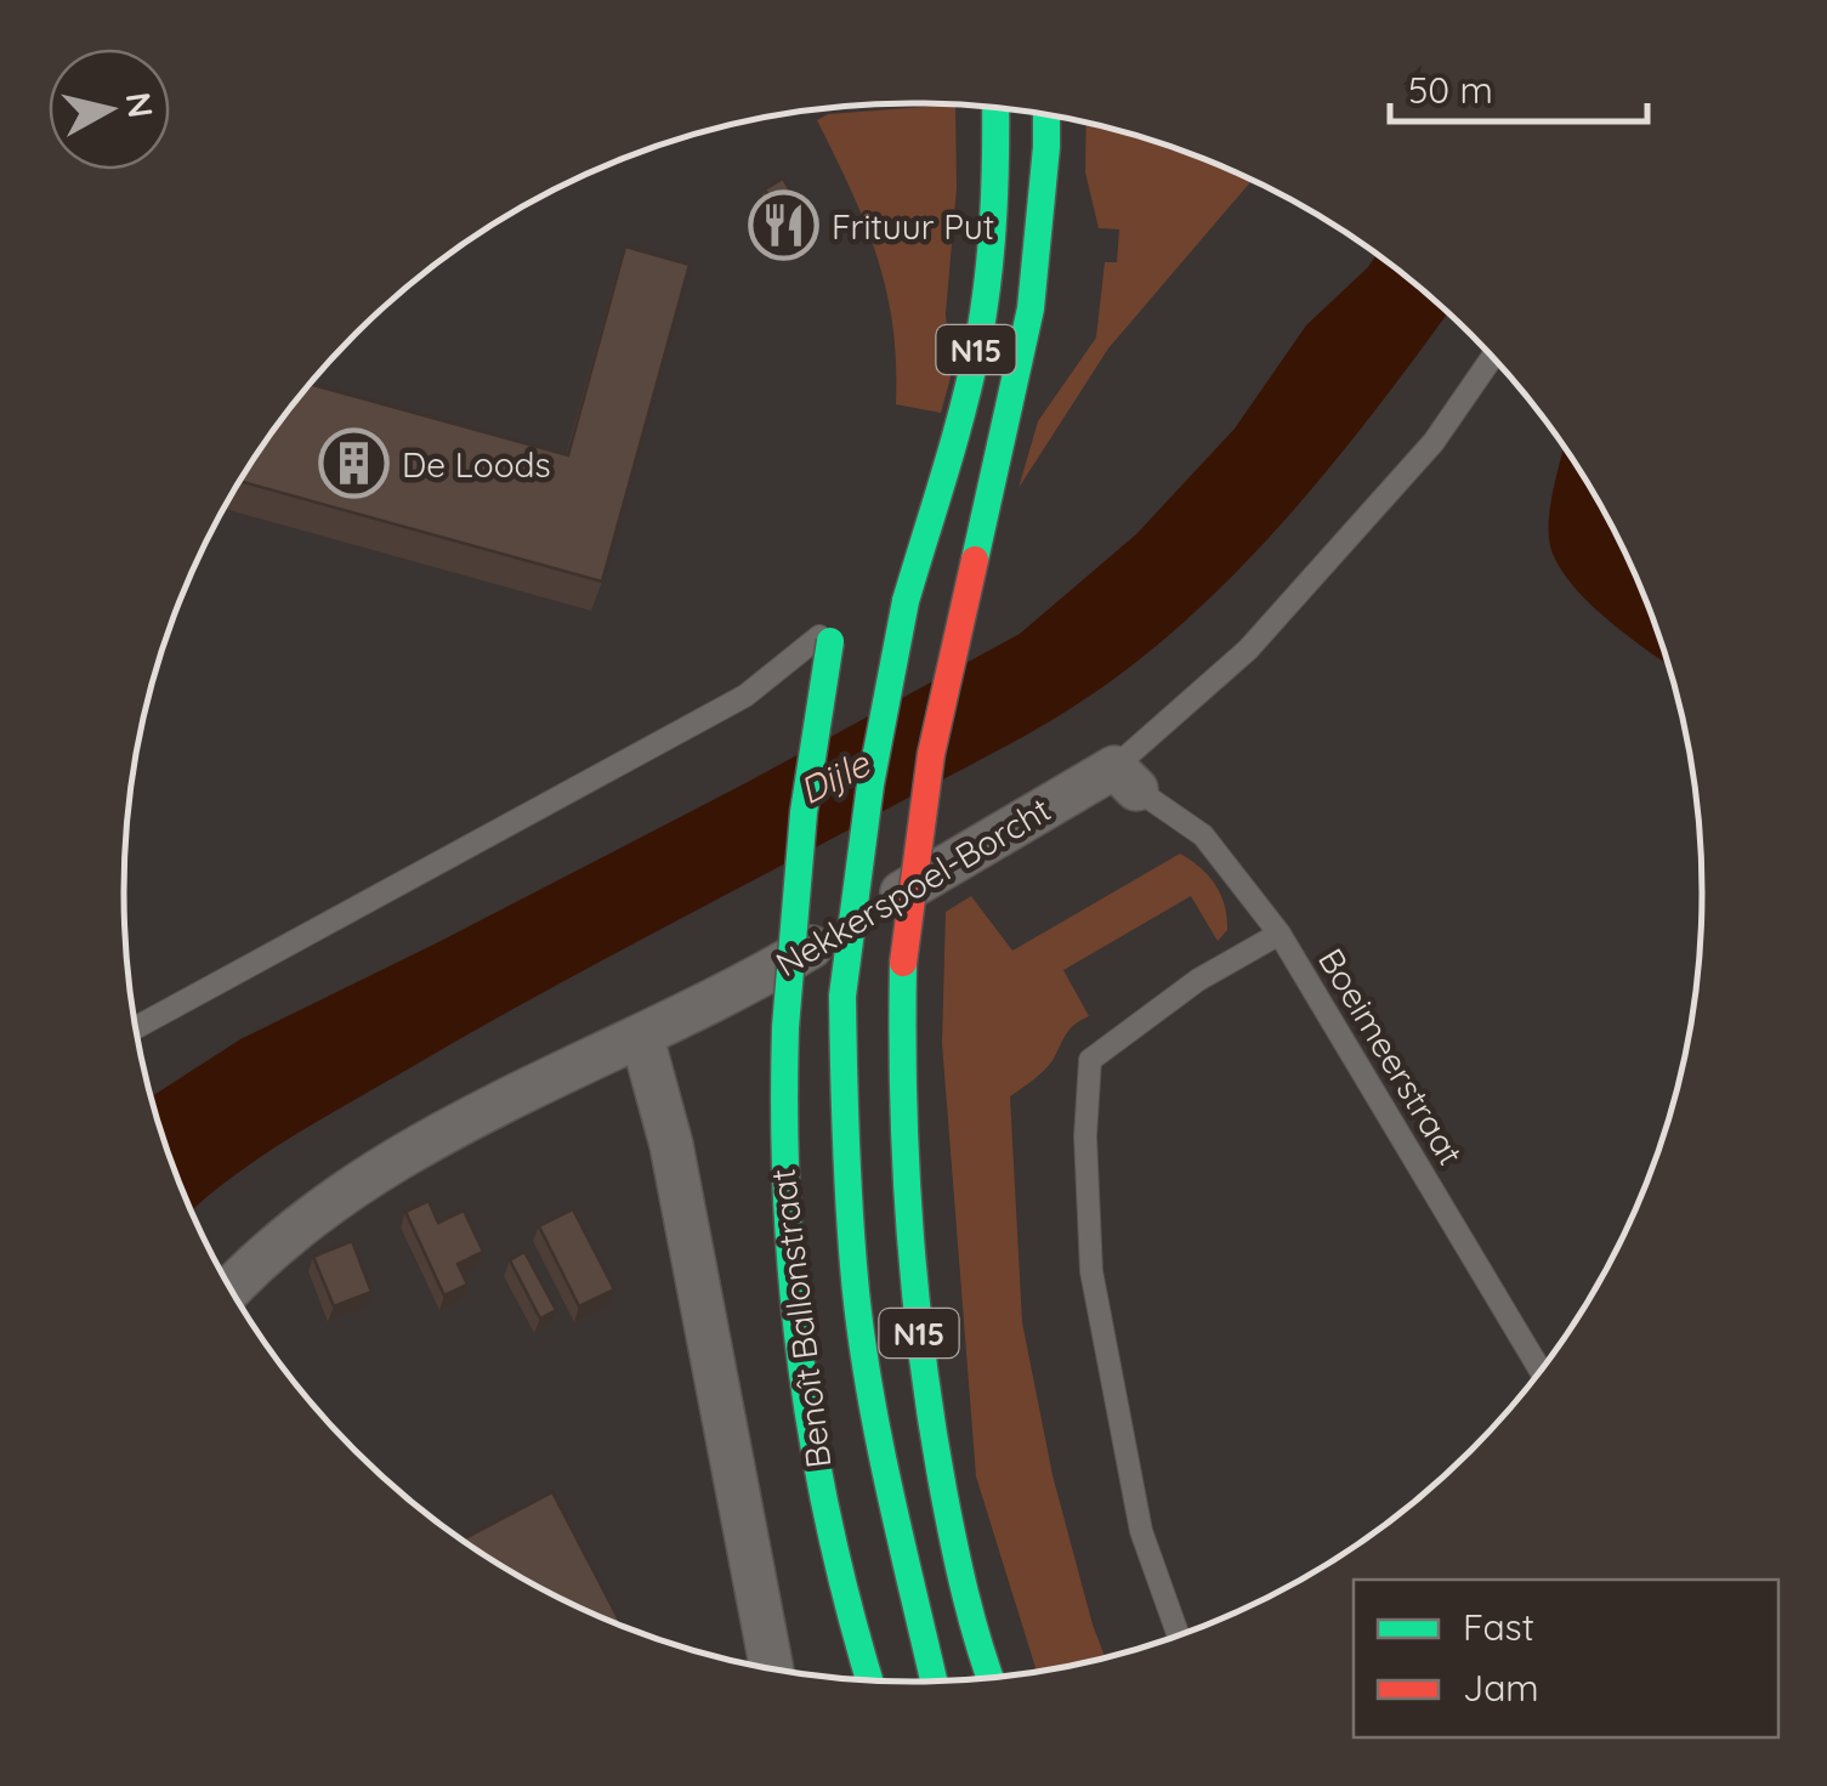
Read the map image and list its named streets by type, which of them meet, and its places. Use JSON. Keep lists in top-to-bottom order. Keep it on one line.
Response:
{"streets":{"main road":["N15","Benoît Ballonstraat"],"street":["Nekkerspoel-Borcht"],"lane":["Boeimeerstraat"]},"crossings":[["Nekkerspoel-Borcht","Boeimeerstraat"]],"water":["Dijle"],"places":{"restaurant":["Frituur Put"],"building":["De Loods"]},"legend":["Fast","Jam"],"scale_bar":"50 m","north":"right"}
